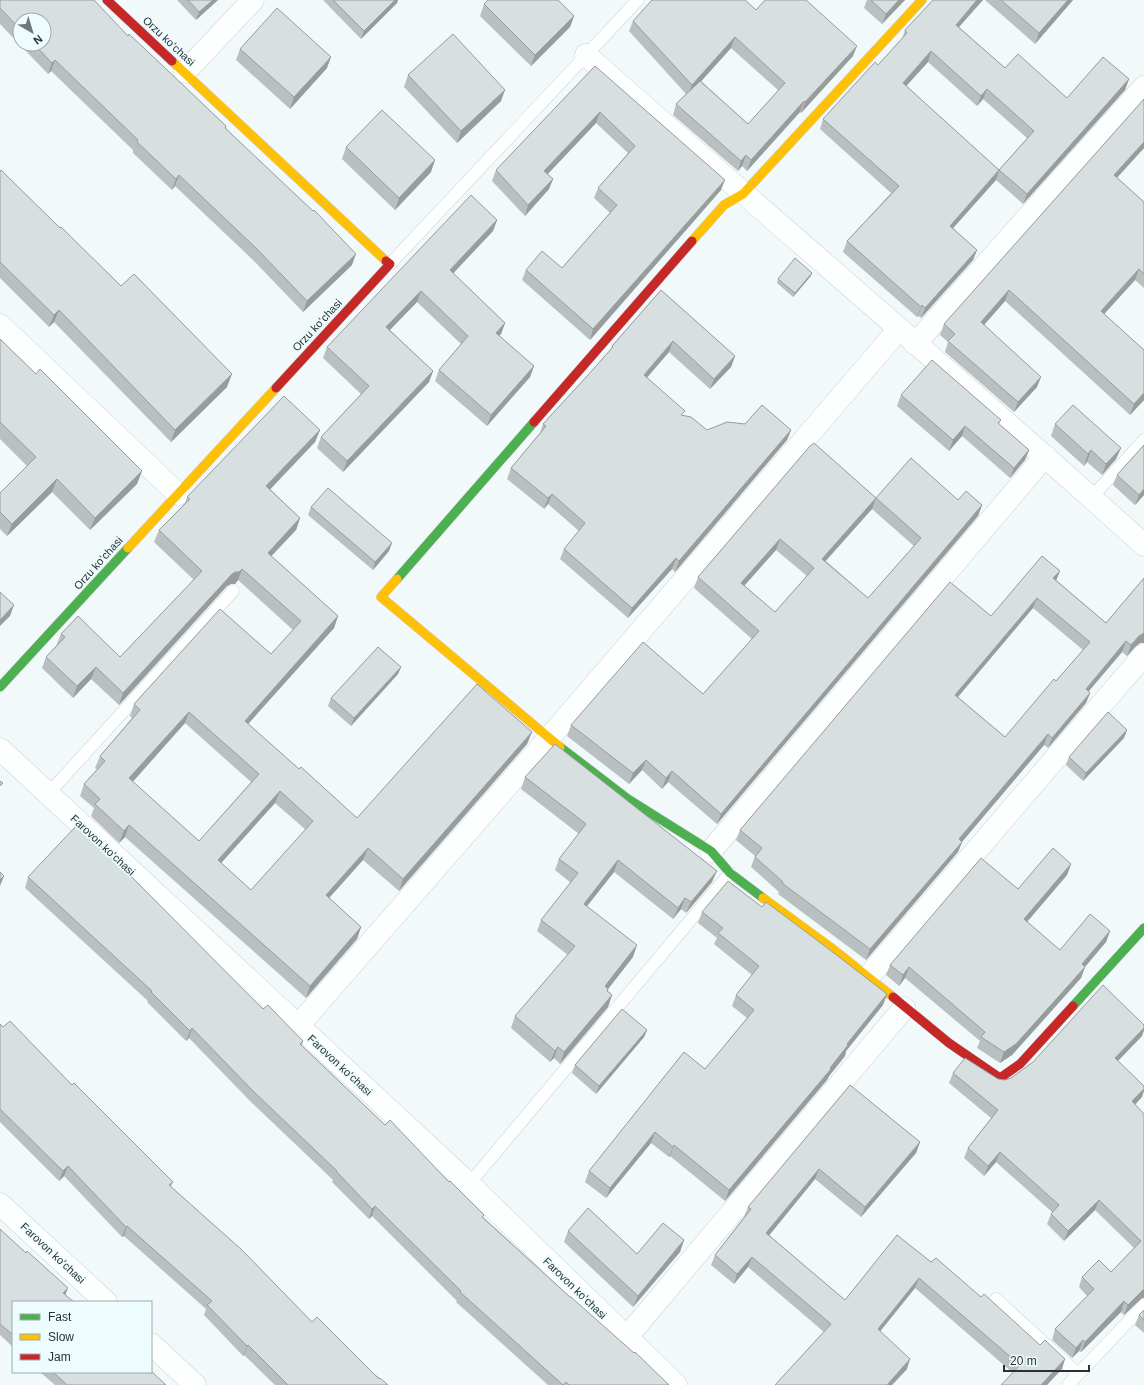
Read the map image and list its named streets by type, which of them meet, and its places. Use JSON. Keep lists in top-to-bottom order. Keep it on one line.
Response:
{"streets":{"street":["Orzu koʻchasi","Farovon koʻchasi"]},"legend":["Fast","Slow","Jam"],"scale_bar":"20 m","north":"bottom right"}
